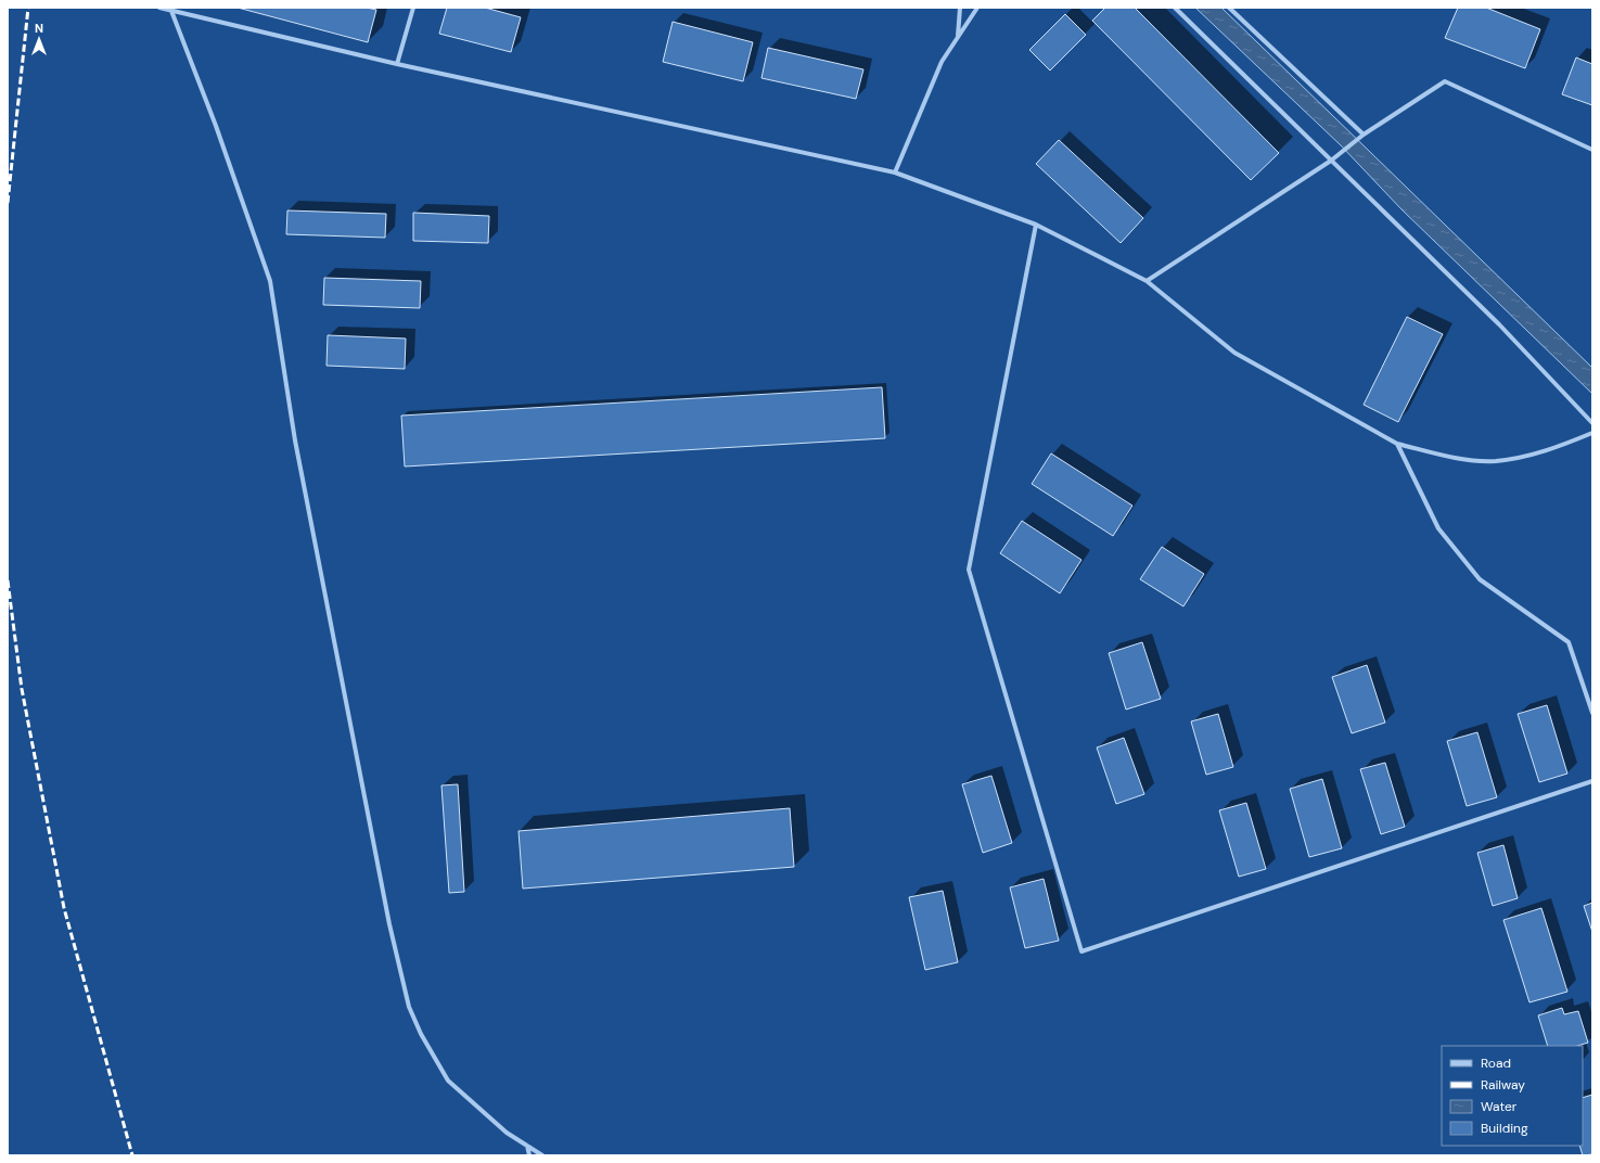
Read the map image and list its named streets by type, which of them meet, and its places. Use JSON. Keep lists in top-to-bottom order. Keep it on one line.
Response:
{"legend":["Road","Railway","Water","Building"],"north":"top"}
